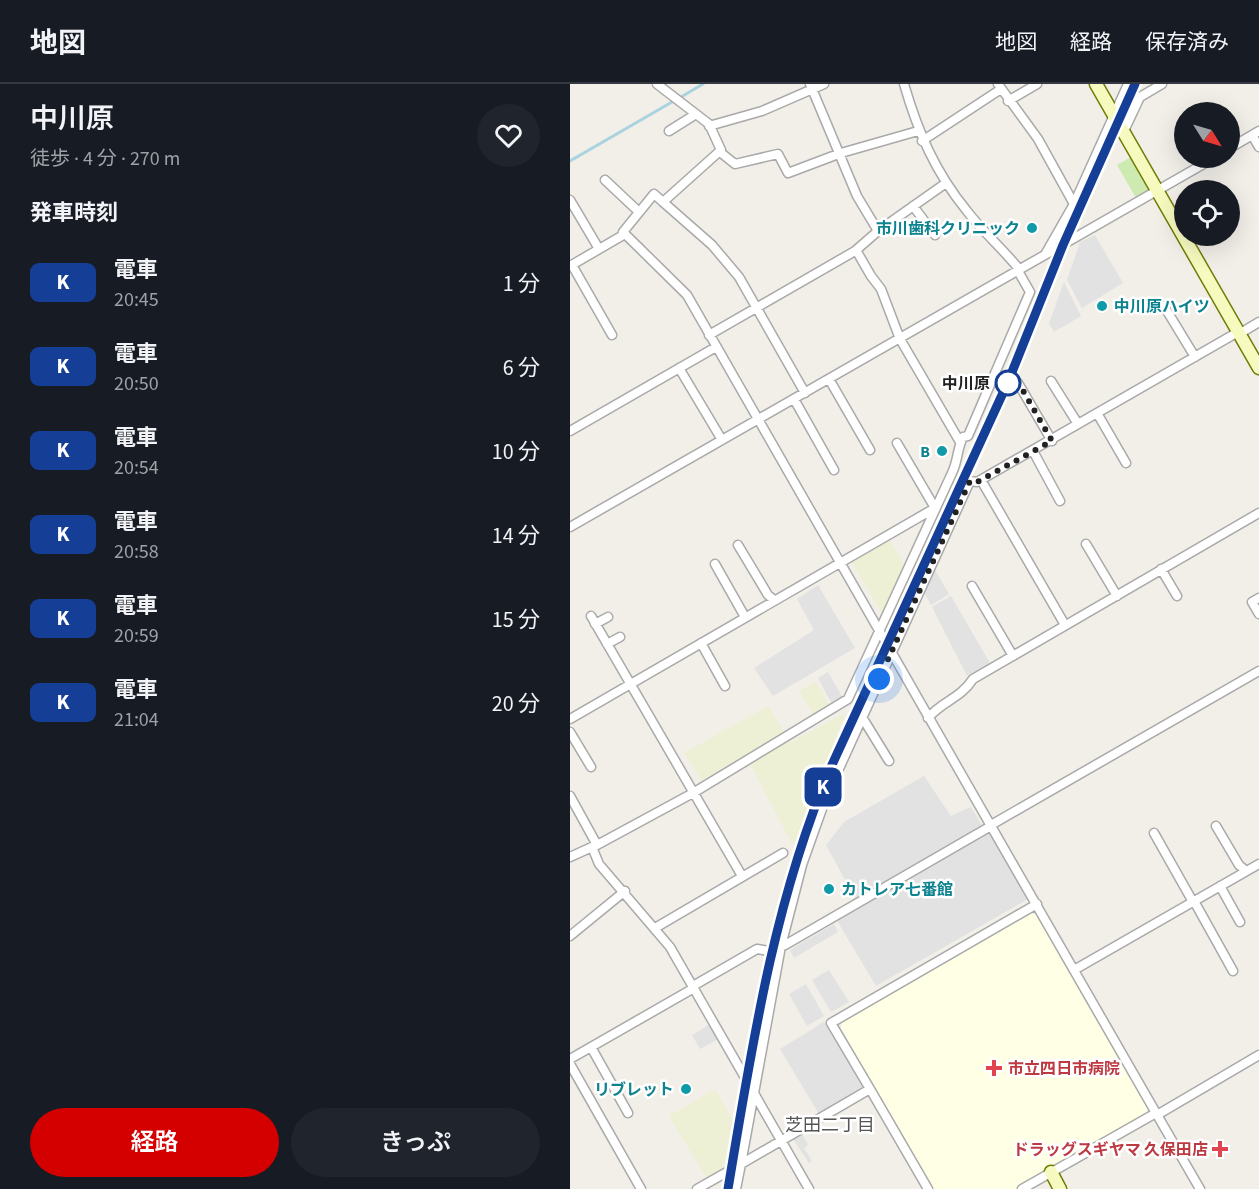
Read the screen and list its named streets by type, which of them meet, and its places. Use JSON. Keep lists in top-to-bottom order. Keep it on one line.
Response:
{"districts":["芝田二丁目"],"places":{"other":["市川歯科クリニック","中川原ハイツ","中川原","B","カトレア七番館","リブレット"],"health":["市立四日市病院","ドラッグスギヤマ 久保田店"]},"north":"bottom right","page":{"header":"地図","nav":["地図","経路","保存済み"],"heading":[["中川原","徒歩 · 4 分 · 270 m"],"発車時刻"],"on_map":"K","list":[{"mark":"K","name":"電車","note":"20:45","value":"1 分"},{"mark":"K","name":"電車","note":"20:50","value":"6 分"},{"mark":"K","name":"電車","note":"20:54","value":"10 分"},{"mark":"K","name":"電車","note":"20:58","value":"14 分"},{"mark":"K","name":"電車","note":"20:59","value":"15 分"},{"mark":"K","name":"電車","note":"21:04","value":"20 分"}],"buttons":["経路","きっぷ"]}}
